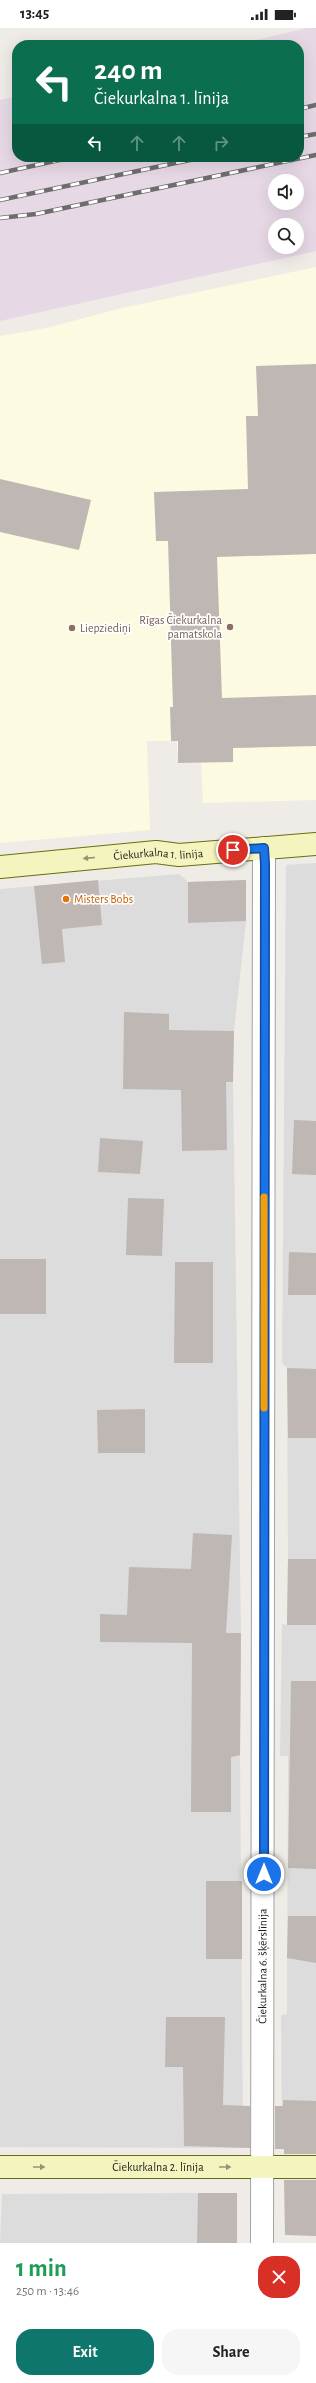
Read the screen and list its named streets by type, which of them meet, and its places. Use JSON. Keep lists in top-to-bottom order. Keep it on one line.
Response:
{"streets":{"street":["Čiekurkalna 1. līnija","Čiekurkalna 6. šķērslīnija","Čiekurkalna 2. līnija"]},"crossings":[["Čiekurkalna 1. līnija","Čiekurkalna 6. šķērslīnija"],["Čiekurkalna 6. šķērslīnija","Čiekurkalna 2. līnija"]],"one_way":["Čiekurkalna 1. līnija","Čiekurkalna 2. līnija"],"places":["Rīgas Čiekurkalna pamatskola","Liepziediņi","Misters Bobs"],"page":{"status":"13:45","turn":["240 m","Čiekurkalna 1. līnija"],"heading":["1 min","250 m · 13:46"],"buttons":["Exit","Share"]}}
